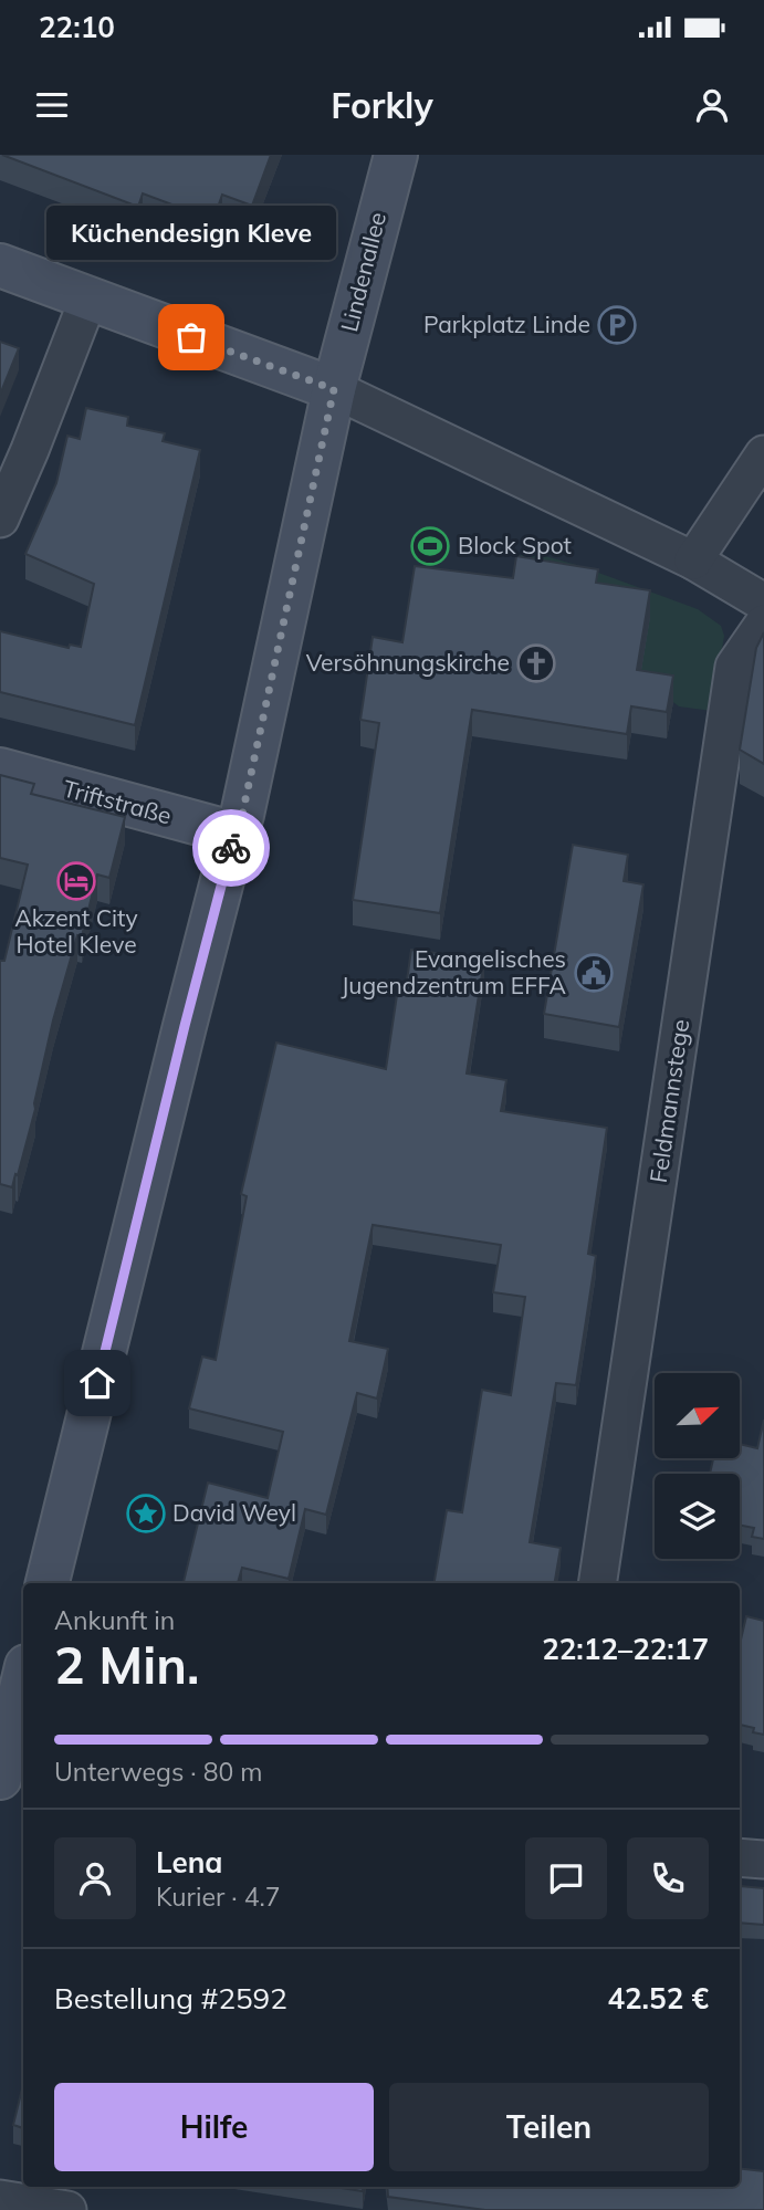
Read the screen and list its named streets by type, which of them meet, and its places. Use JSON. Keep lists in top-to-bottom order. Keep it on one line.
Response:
{"streets":{"main road":["Lindenallee","Triftstraße"],"street":["Feldmannstege"]},"crossings":[["Lindenallee","Triftstraße"]],"places":{"parking":["Parkplatz Linde"],"other":["Küchendesign Kleve"],"sports":["Block Spot"],"church":["Versöhnungskirche"],"hotel":["Akzent City Hotel Kleve"],"public building":["Evangelisches Jugendzentrum EFFA"],"place":["David Weyl"]},"north":"top right","page":{"status":"22:10","header":"Forkly","bubble":"Küchendesign Kleve","heading":["2 Min.","Ankunft in","22:12–22:17"],"panel":["Lena","Kurier · 4.7","Bestellung #2592","42.52 €"],"bar":"Unterwegs · 80 m","buttons":["Hilfe","Teilen"]}}
